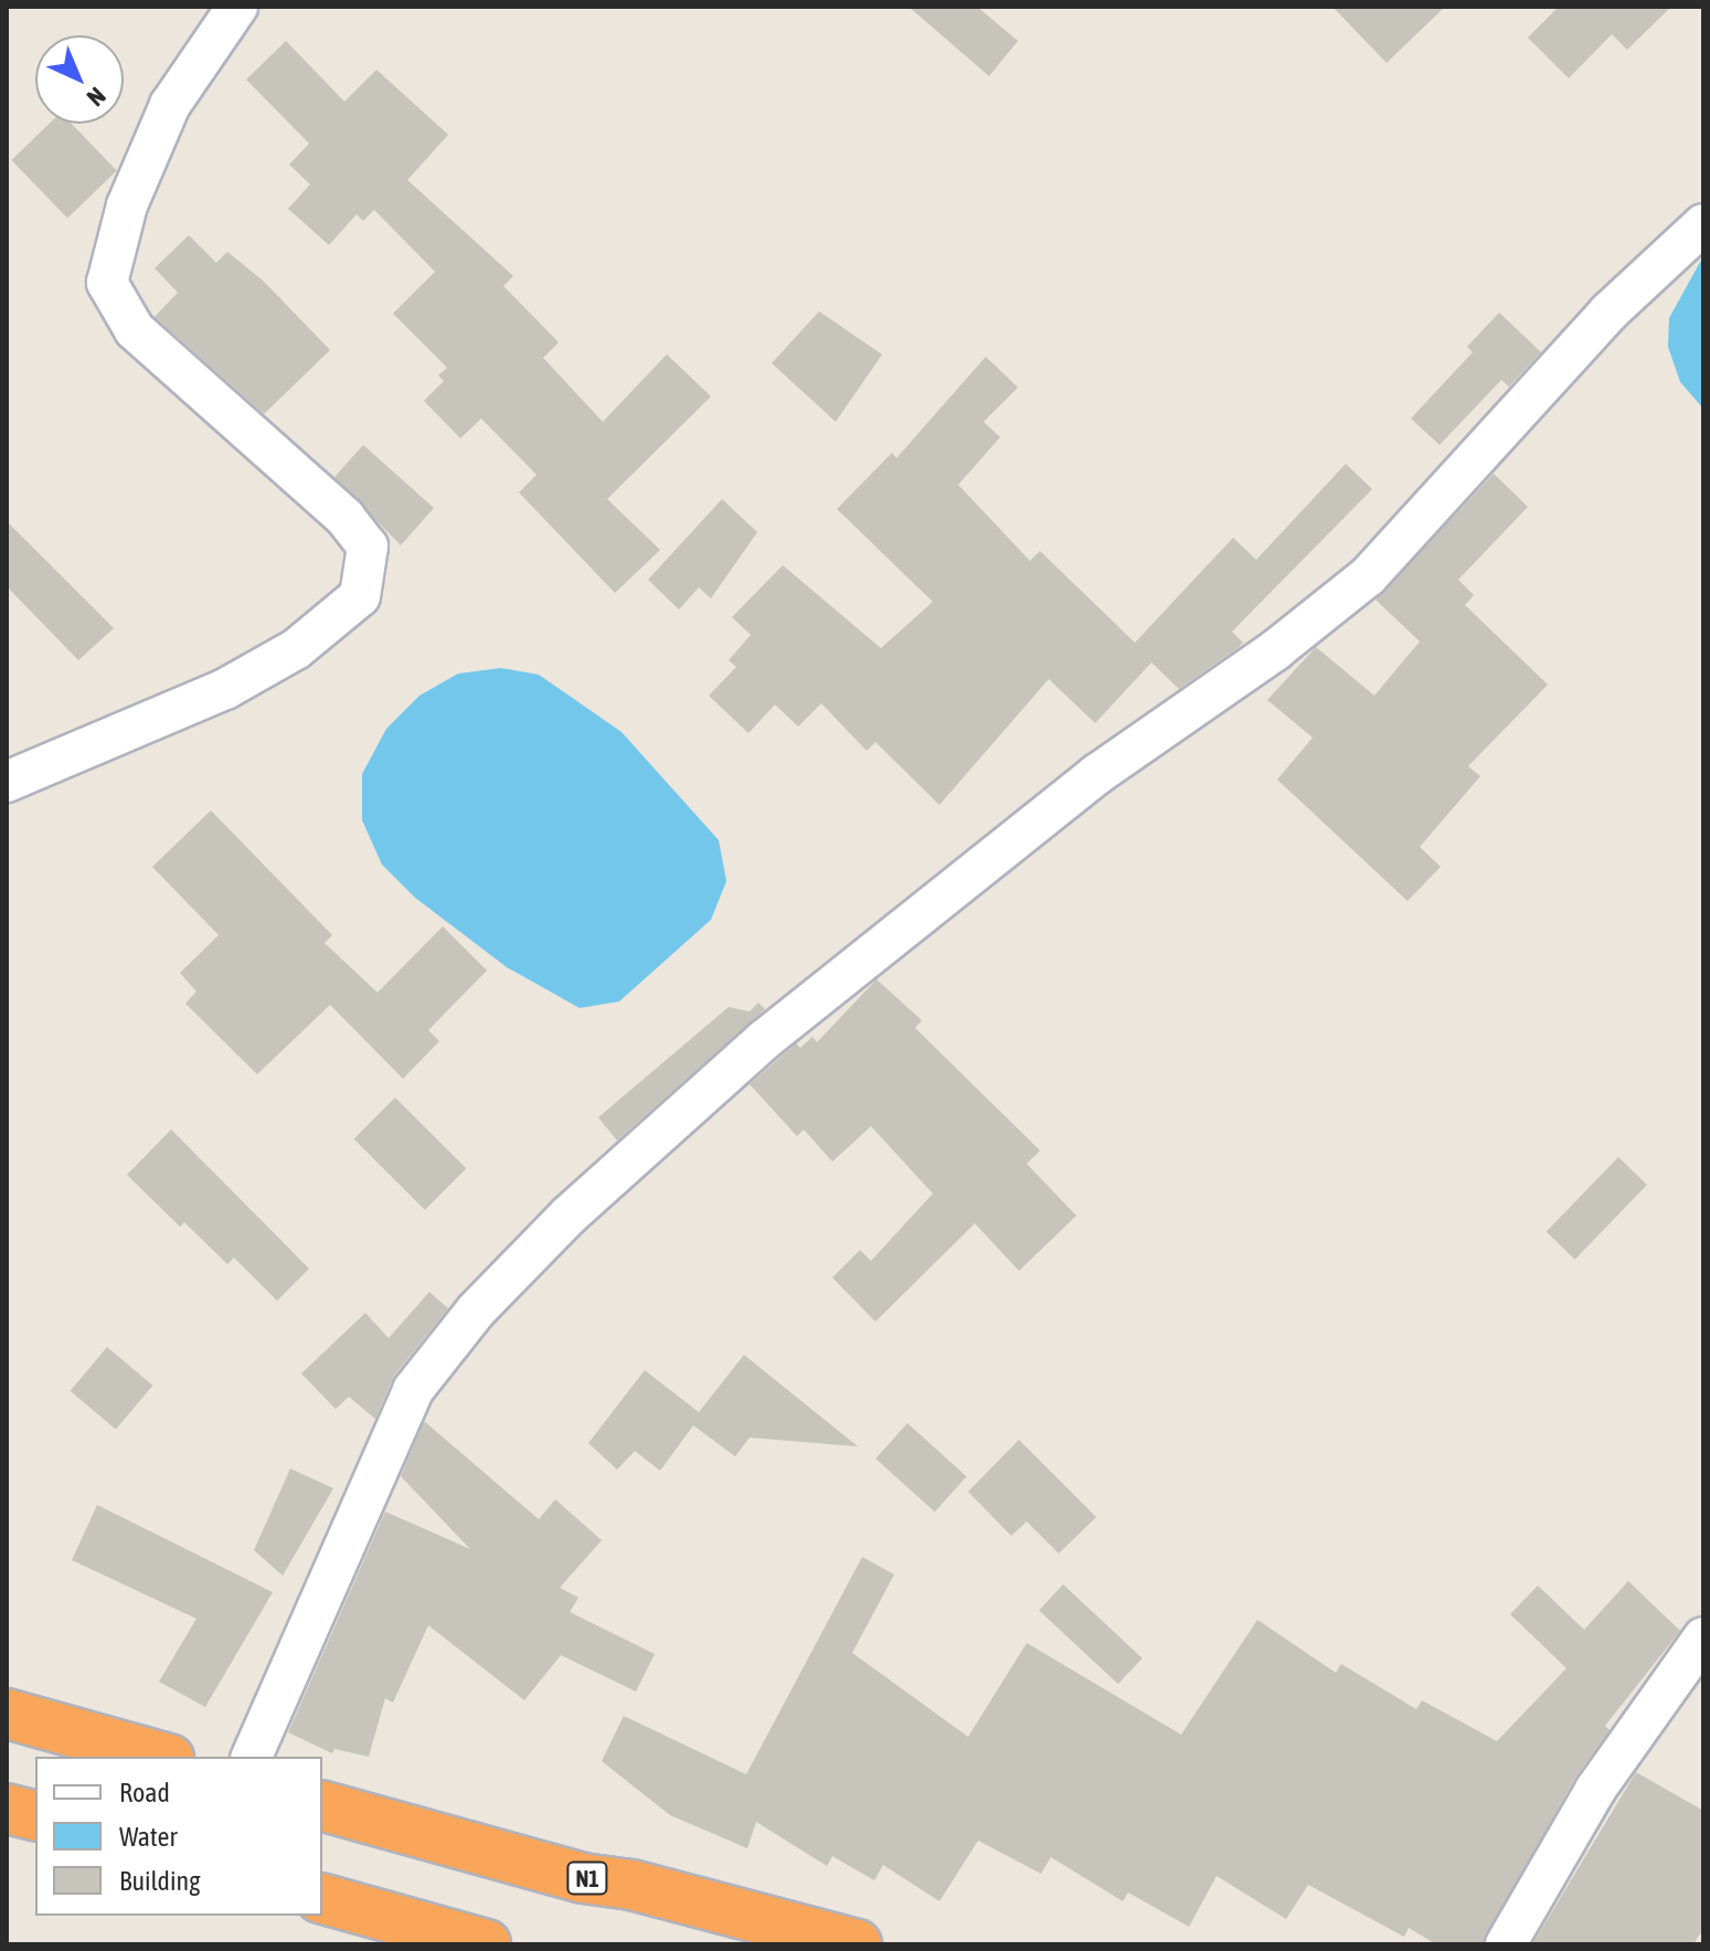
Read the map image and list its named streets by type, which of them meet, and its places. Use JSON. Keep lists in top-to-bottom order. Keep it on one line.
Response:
{"streets":{"highway":["N1"]},"legend":["Road","Water","Building"],"north":"bottom right"}
